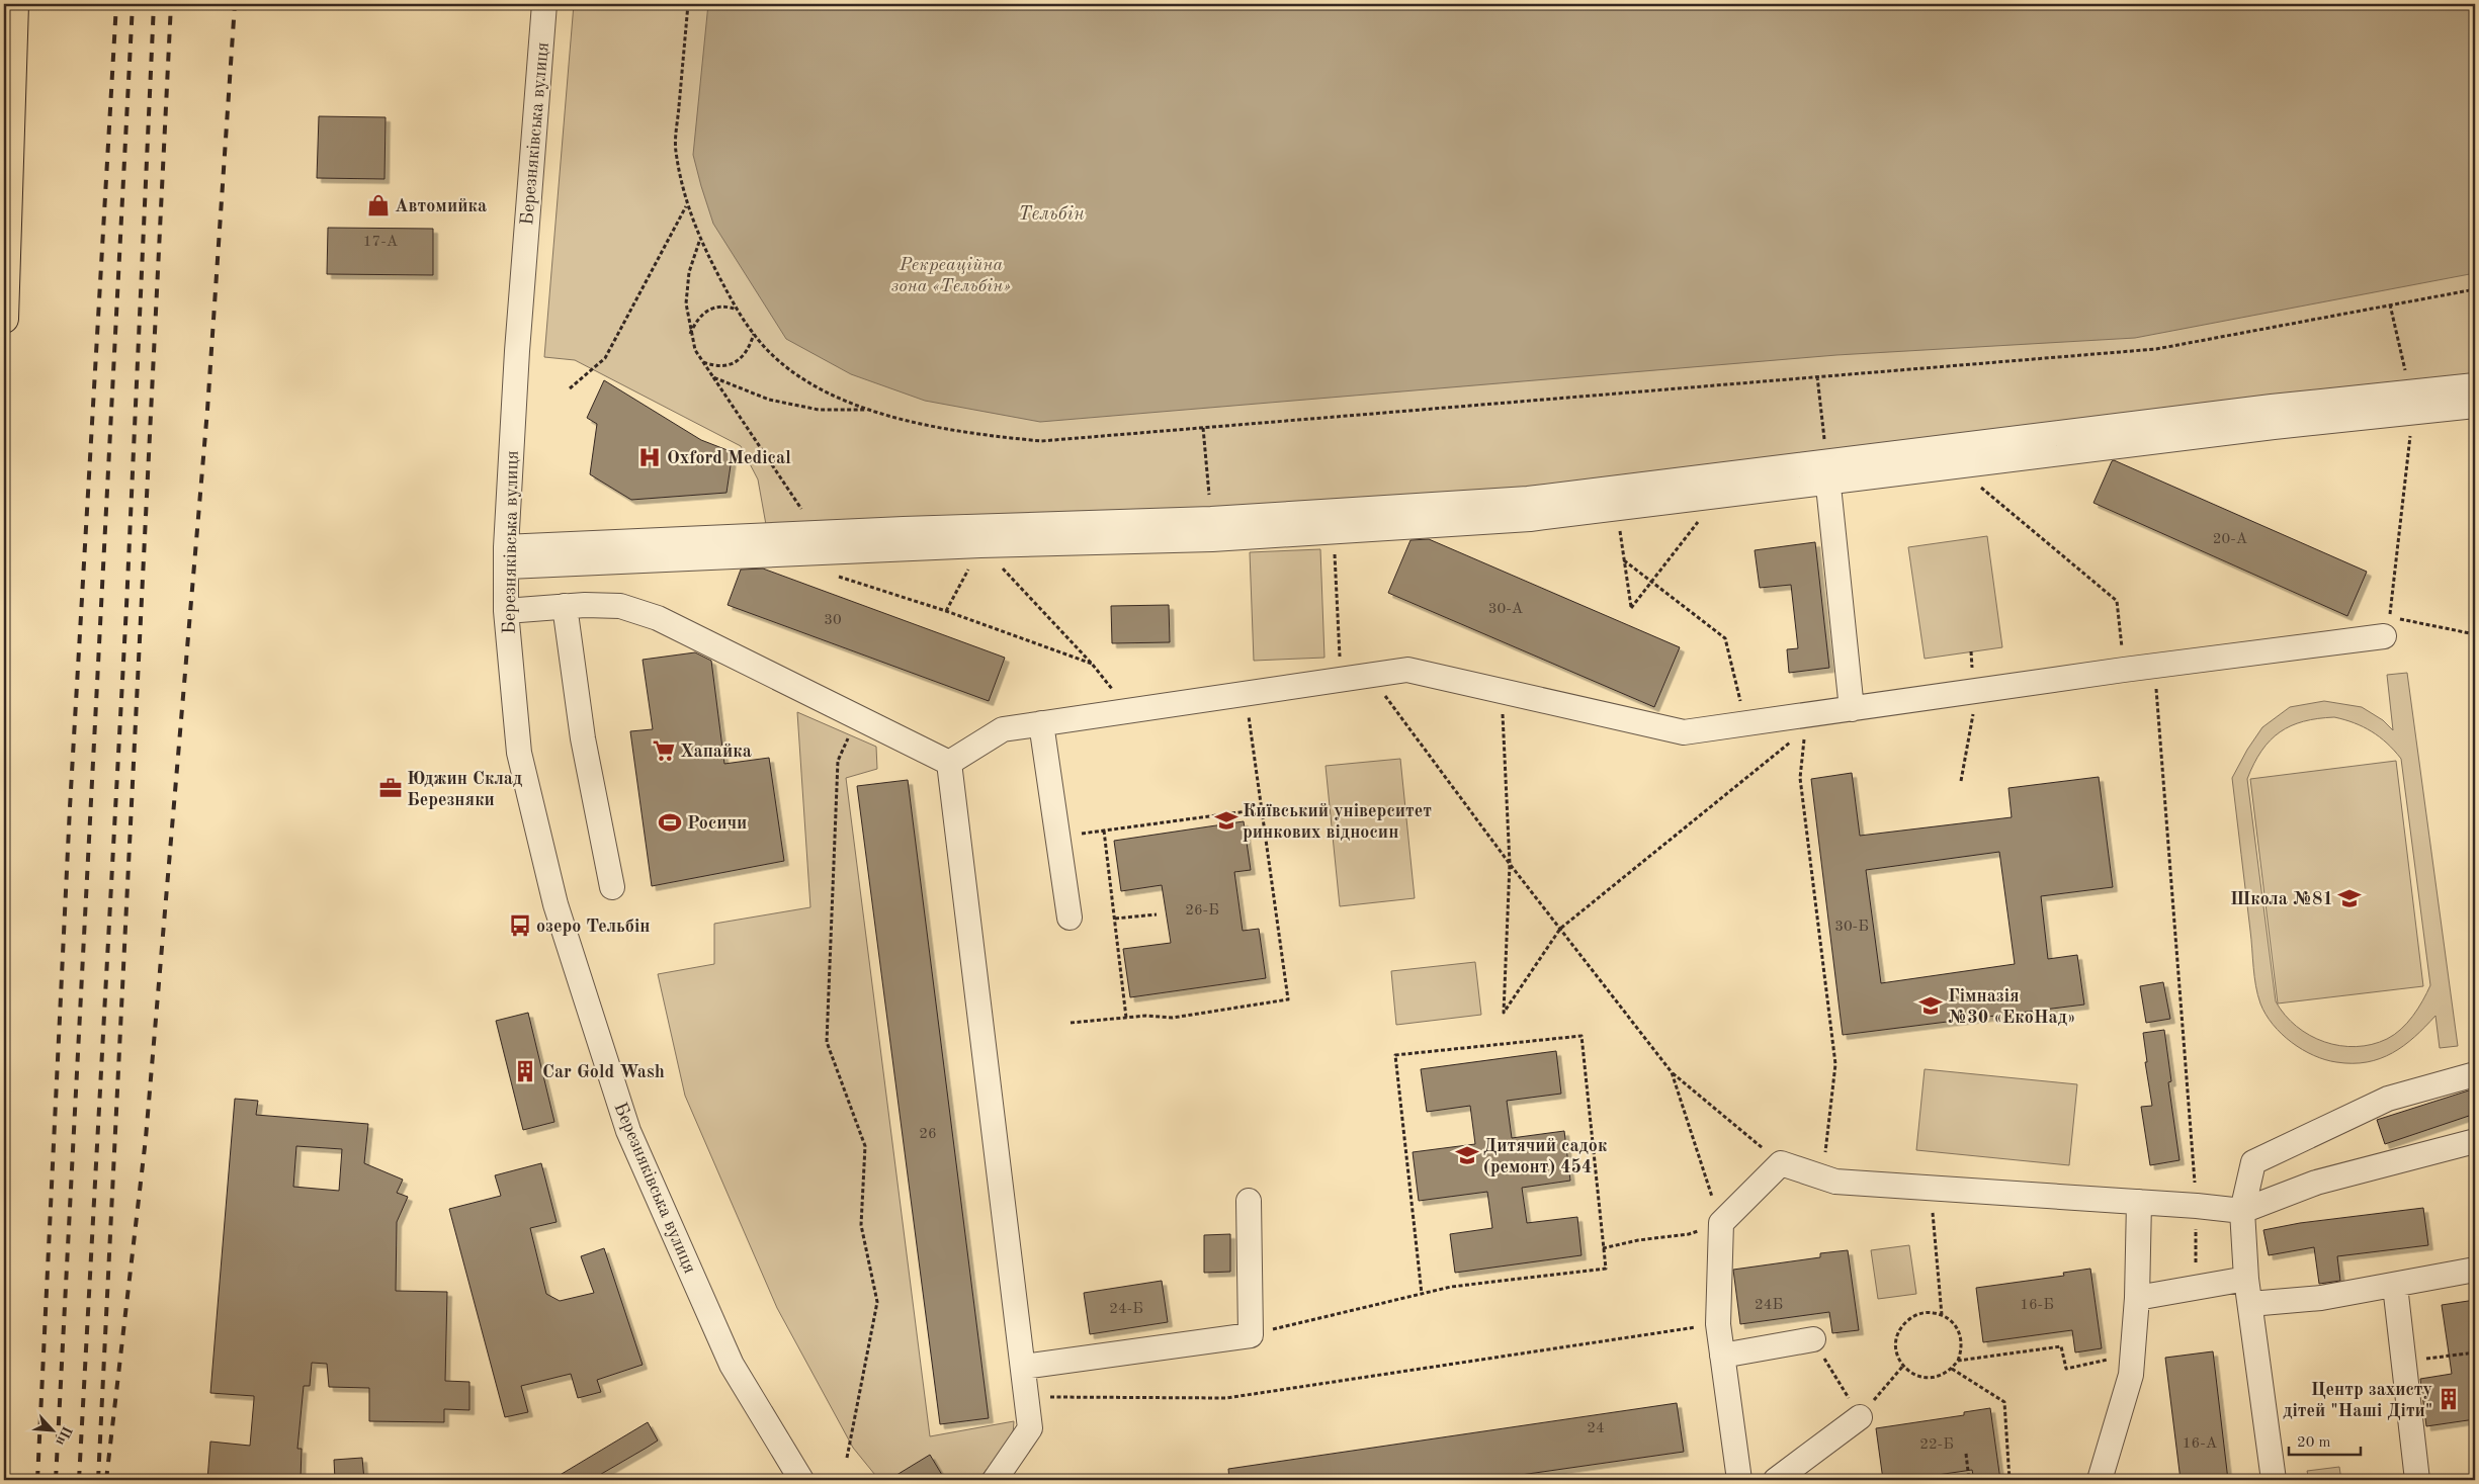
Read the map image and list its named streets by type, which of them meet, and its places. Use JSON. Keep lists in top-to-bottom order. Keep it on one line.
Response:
{"streets":{"street":["Березняківська вулиця"]},"water":["Тельбін"],"parks":["Рекреаційна зона «Тельбін»"],"places":{"shop":["Автомийка"],"hospital":["Oxford Medical"],"supermarket":["Хапайка"],"office":["Юджин Склад Березняки"],"school or university":["Київський університет ринкових відносин","Школа №81","Гімназія №30 «ЕкоНад»","Дитячий садок (ремонт) 454"],"sports":["Росичи"],"bus stop":["озеро Тельбін"],"building":["Car Gold Wash","Центр захисту дітей \"Наші Діти\""]},"house_numbers":["17-А","20-А","30-А","30","26-Б","30-Б","26","24Б","16-Б","24-Б","24","16-А","22-Б"],"scale_bar":"20 m","north":"bottom right"}
